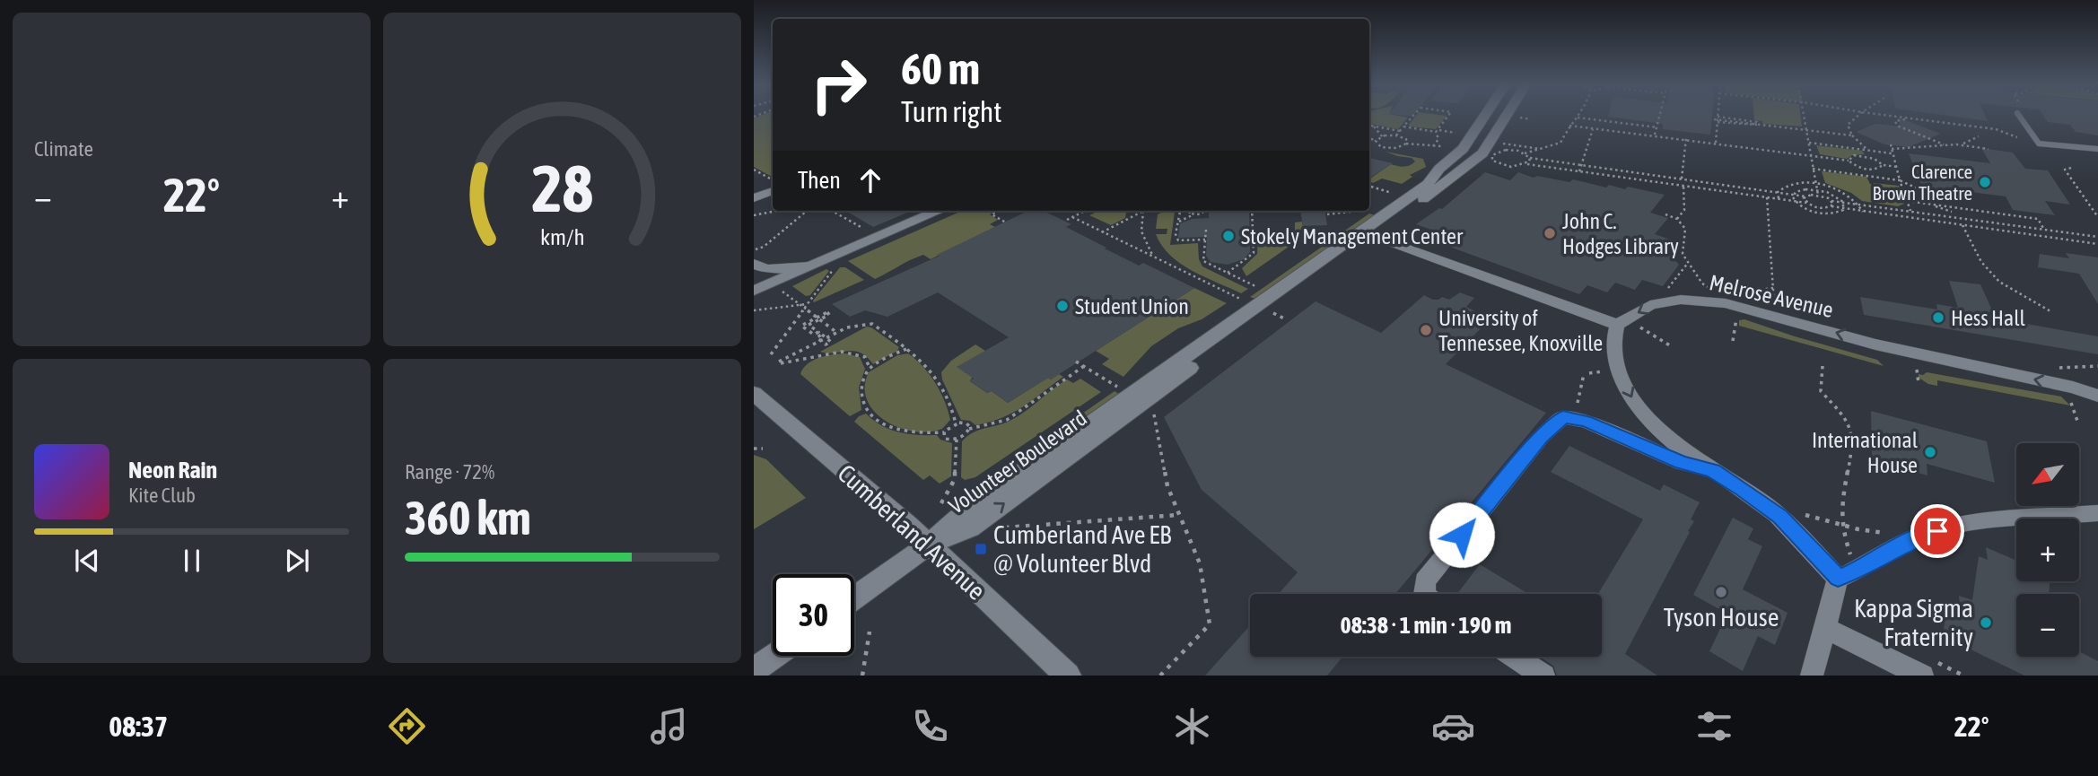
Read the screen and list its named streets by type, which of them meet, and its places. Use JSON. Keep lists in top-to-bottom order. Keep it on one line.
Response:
{"streets":{"street":["Melrose Avenue","Volunteer Boulevard","Cumberland Avenue"]},"crossings":[["Volunteer Boulevard","Cumberland Avenue"]],"one_way":["Melrose Avenue"],"places":{"other":["Clarence Brown Theatre","John C. Hodges Library","Stokely Management Center","Student Union","Hess Hall","University of Tennessee, Knoxville","International House","Tyson House","Kappa Sigma Fraternity"],"transit":["Cumberland Ave EB @ Volunteer Blvd"]},"north":"bottom left","page":{"tile":["Climate",["Range · 72%","360 km"]],"turn":["60 m","Turn right"],"then":"Then","heat":["−","22°","+"],"map_buttons":["+","−"],"song":["Neon Rain","Kite Club"],"limit":"30","trip":"08:38 · 1 min · 190 m","tabs":["08:37","22°"],"gauge":["28","km/h"]}}
